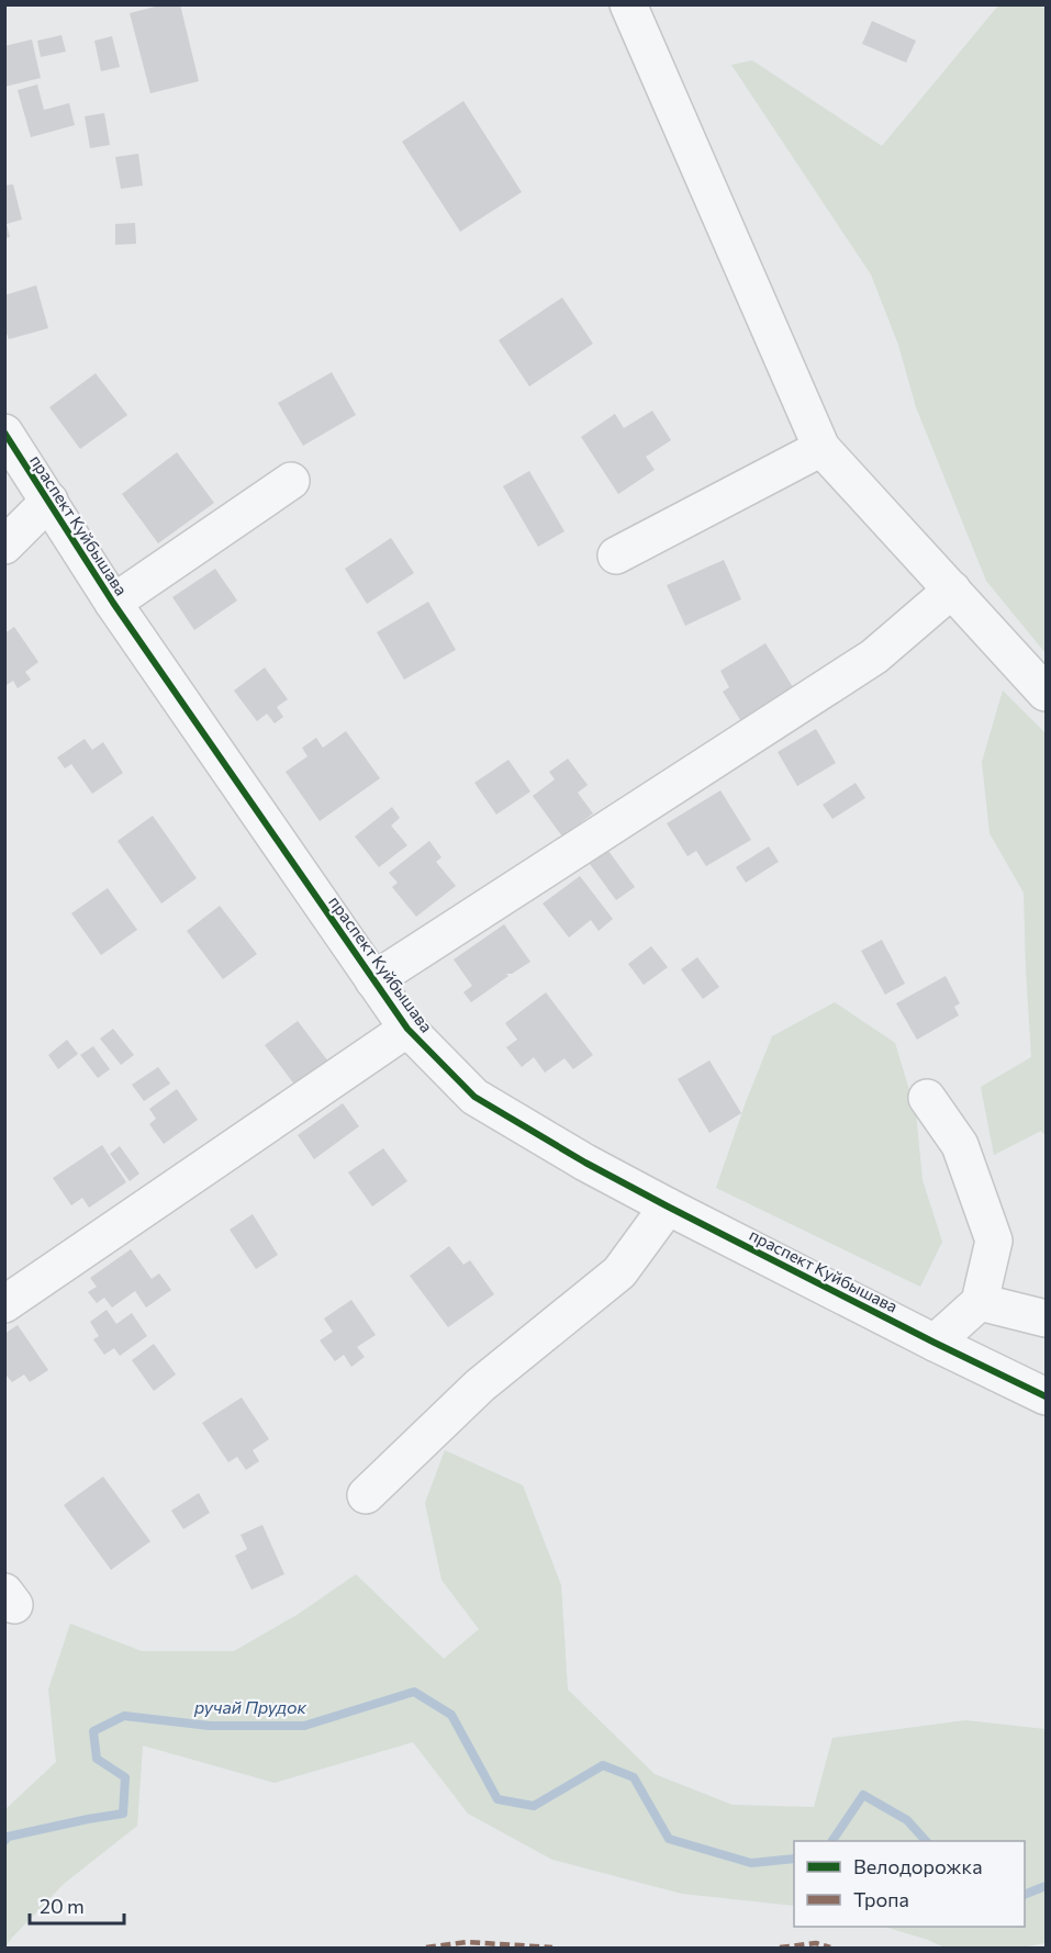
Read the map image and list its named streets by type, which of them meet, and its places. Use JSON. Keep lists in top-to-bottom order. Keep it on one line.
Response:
{"streets":{"street":["праспект Куйбышава"]},"water":["ручай Прудок"],"legend":["Велодорожка","Тропа"],"scale_bar":"20 m"}
